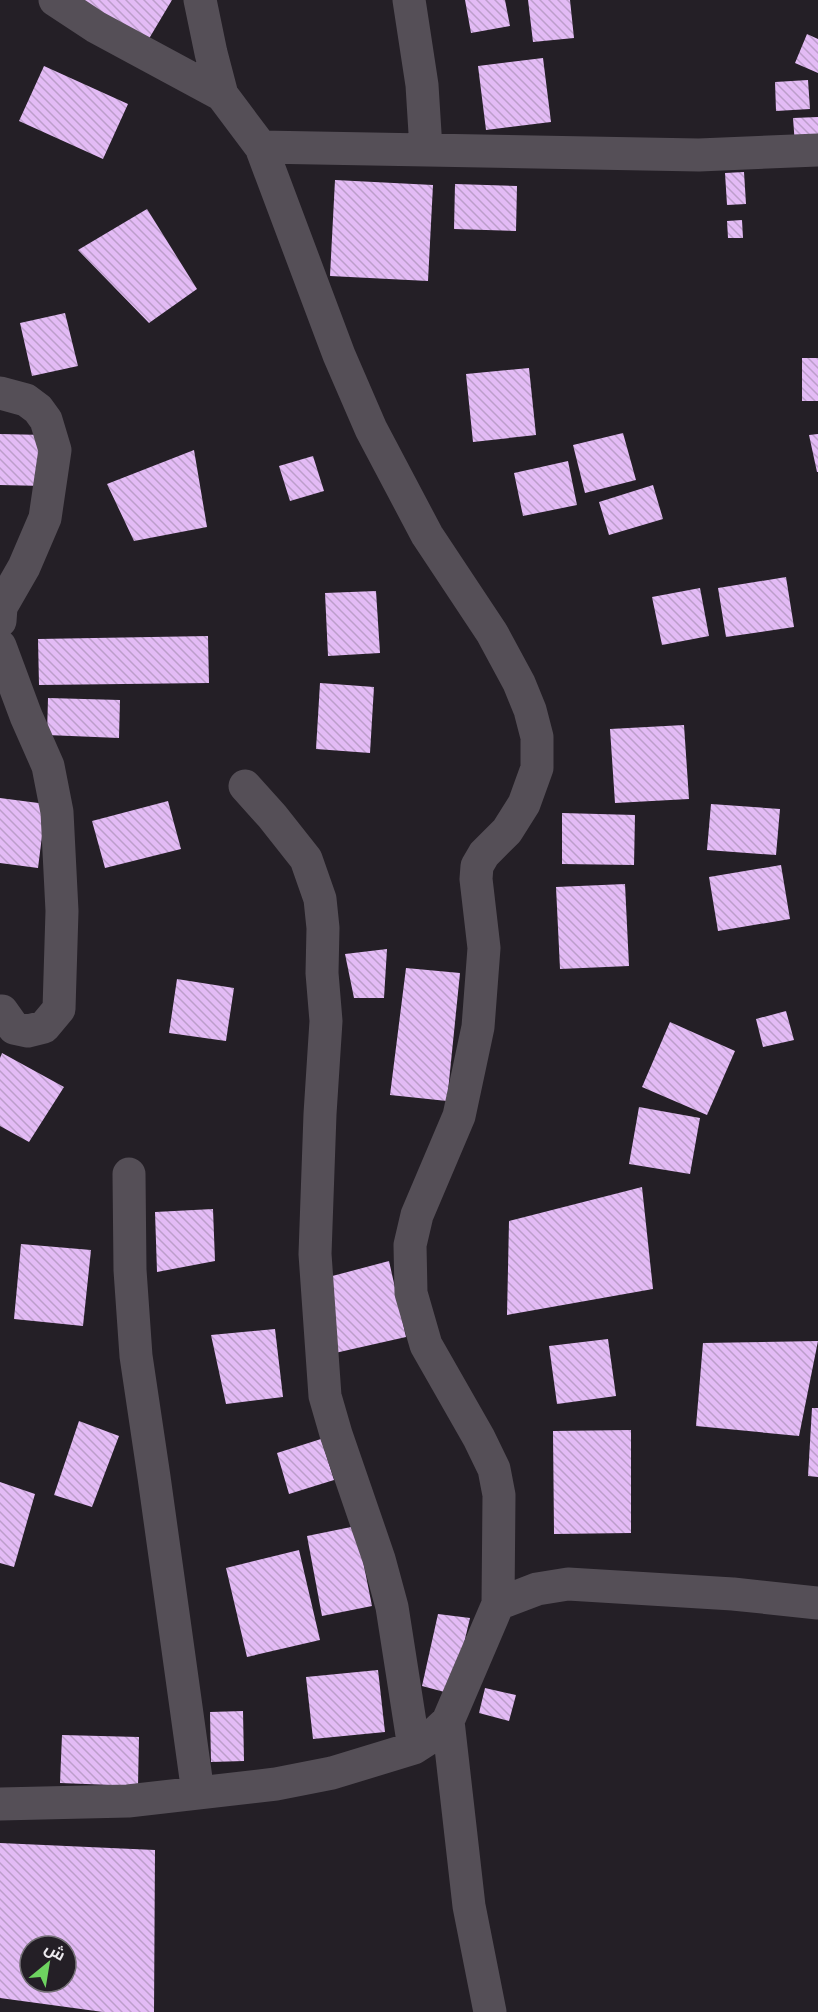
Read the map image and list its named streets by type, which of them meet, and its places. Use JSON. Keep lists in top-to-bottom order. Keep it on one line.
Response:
{"north":"top right"}
